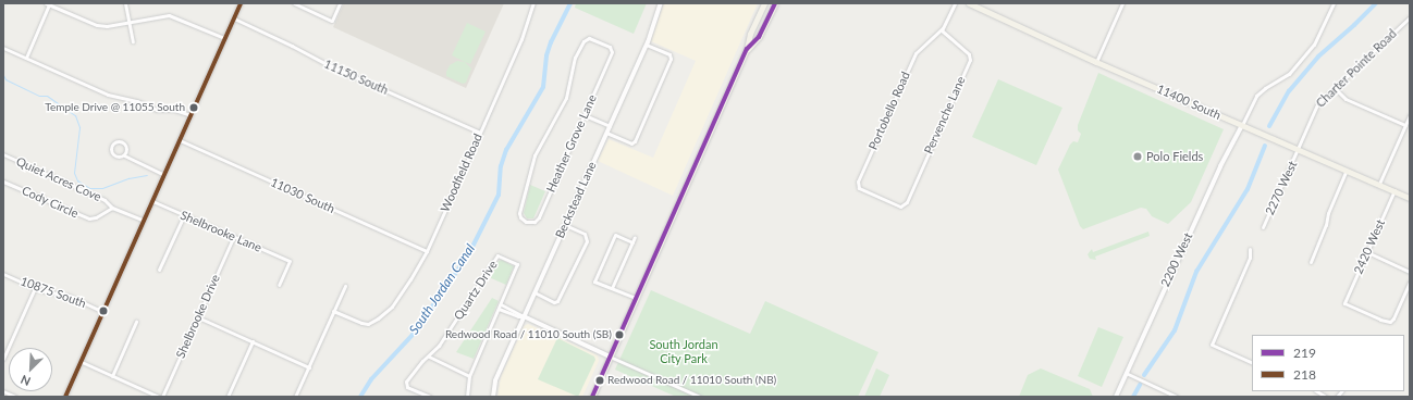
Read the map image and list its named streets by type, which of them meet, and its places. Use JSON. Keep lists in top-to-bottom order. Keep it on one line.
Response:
{"streets":{"main road":["11400 South"],"street":["Charter Pointe Road","11150 South","Portobello Road","Pervenche Lane","Heather Grove Lane","Woodfield Road","Quiet Acres Cove","2270 West","11030 South","Beckstead Lane","Cody Circle","Shelbrooke Lane","2420 West","2200 West","Quartz Drive","10875 South","Shelbrooke Drive"]},"crossings":[["Charter Pointe Road","11400 South"],["Charter Pointe Road","2270 West"],["11150 South","Woodfield Road"],["11400 South","2270 West"],["11400 South","2420 West"],["11400 South","2200 West"],["Portobello Road","Pervenche Lane"],["Woodfield Road","11030 South"],["Quiet Acres Cove","Cody Circle"],["Shelbrooke Lane","Shelbrooke Drive"]],"water":["South Jordan Canal"],"parks":["South Jordan City Park"],"places":["Temple Drive @ 11055 South","Polo Fields","Redwood Road / 11010 South (SB)","Redwood Road / 11010 South (NB)"],"lines":["transit line 219","transit line 218"],"legend":["219","218"],"north":"bottom left"}
